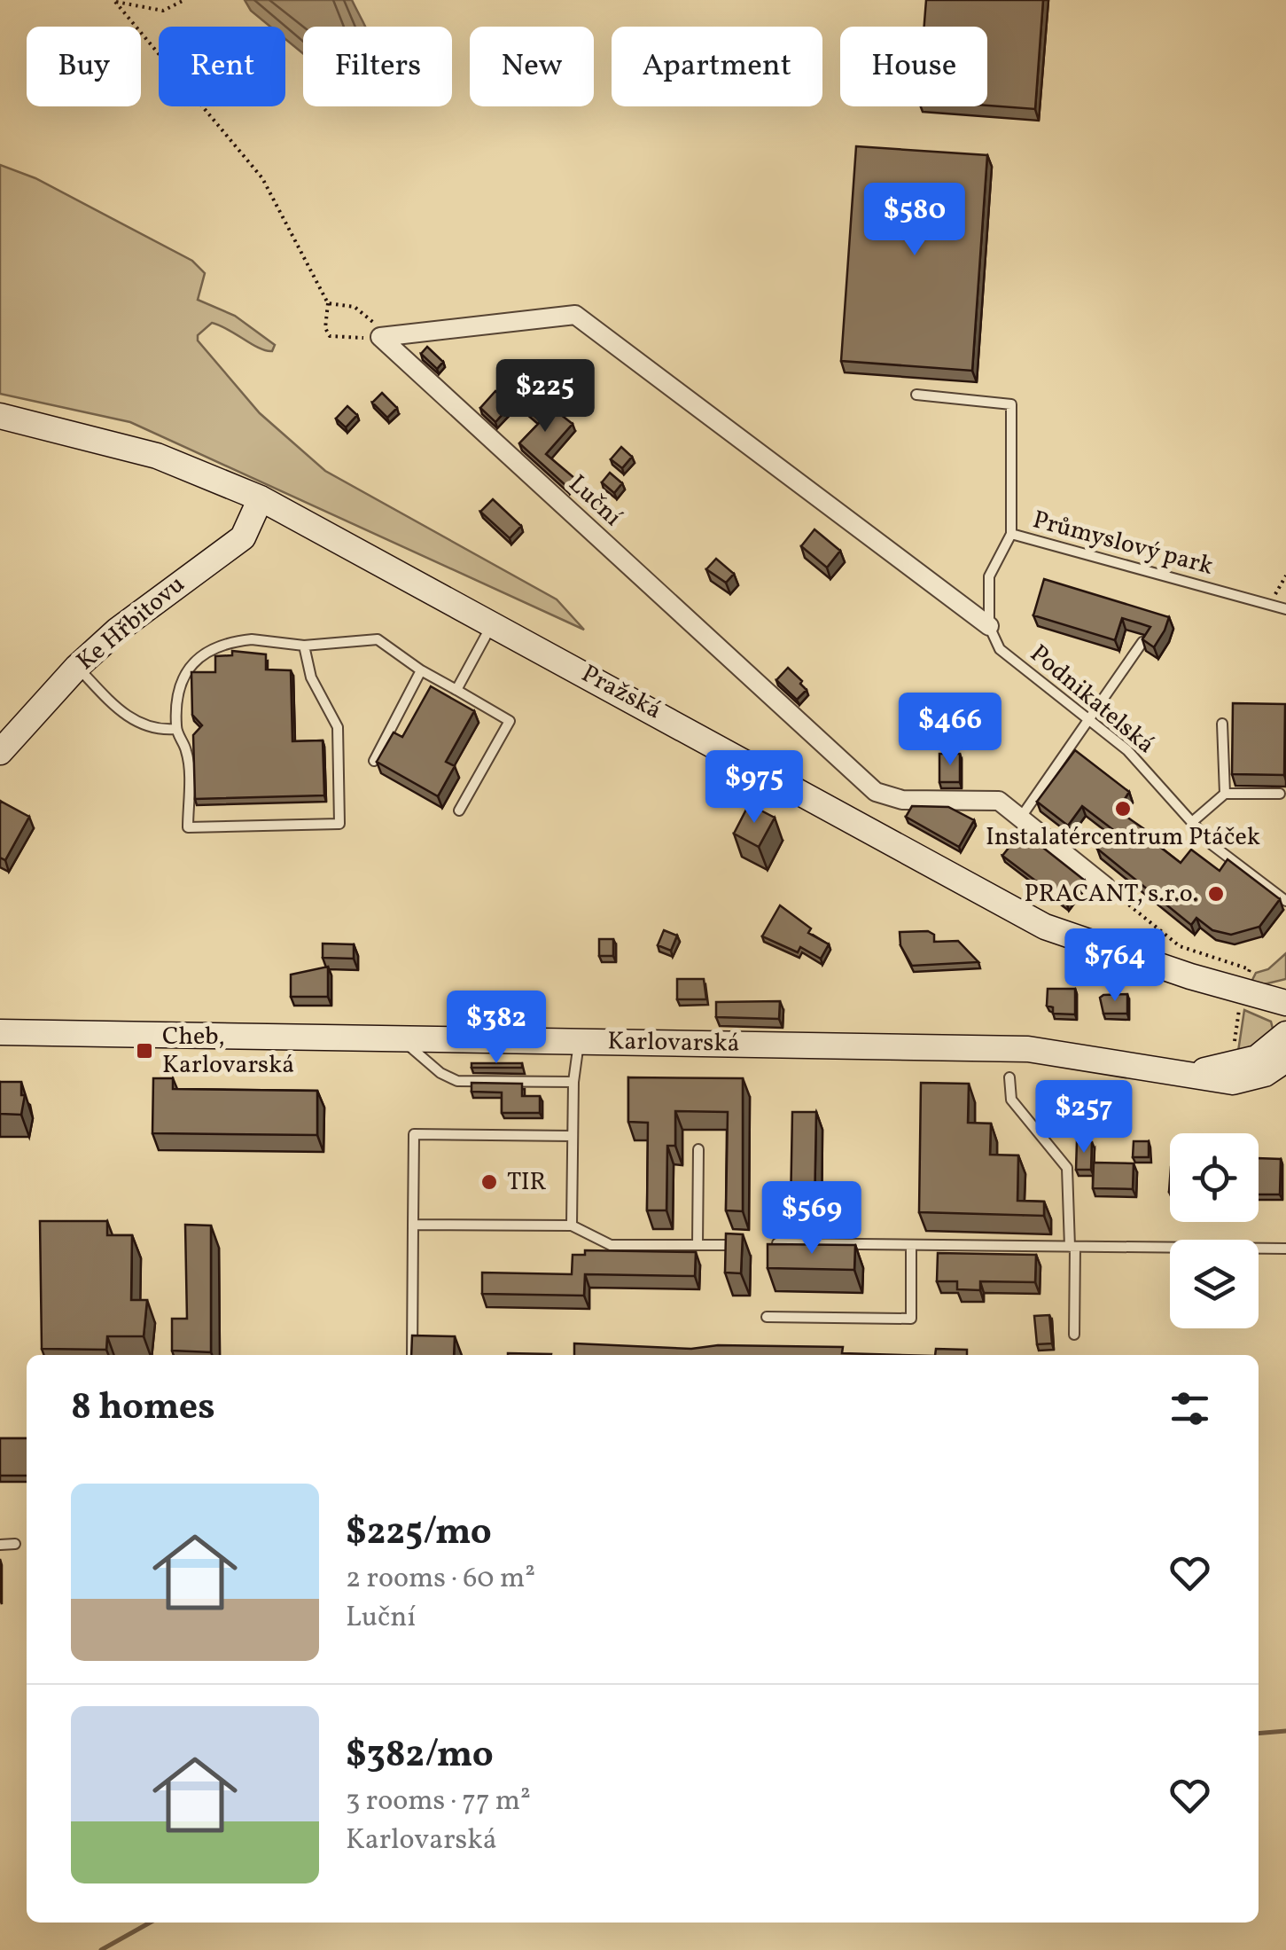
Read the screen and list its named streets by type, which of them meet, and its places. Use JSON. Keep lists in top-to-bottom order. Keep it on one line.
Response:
{"streets":{"main road":["Ke Hřbitovu","Pražská","Karlovarská"],"street":["Luční"],"lane":["Průmyslový park","Podnikatelská"]},"crossings":[["Ke Hřbitovu","Pražská"]],"places":{"other":["Instalatércentrum Ptáček","PRACANT, s.r.o.","TIR"],"transit":["Cheb, Karlovarská"]},"page":{"chip":["Buy","Rent","Filters","New","Apartment","House"],"price":["$580","$225","$466","$975","$764","$382","$257","$569"],"heading":"8 homes","list":[{"name":"$225/mo","note":"2 rooms · 60 m² · Luční"},{"name":"$382/mo","note":"3 rooms · 77 m² · Karlovarská"}]}}
